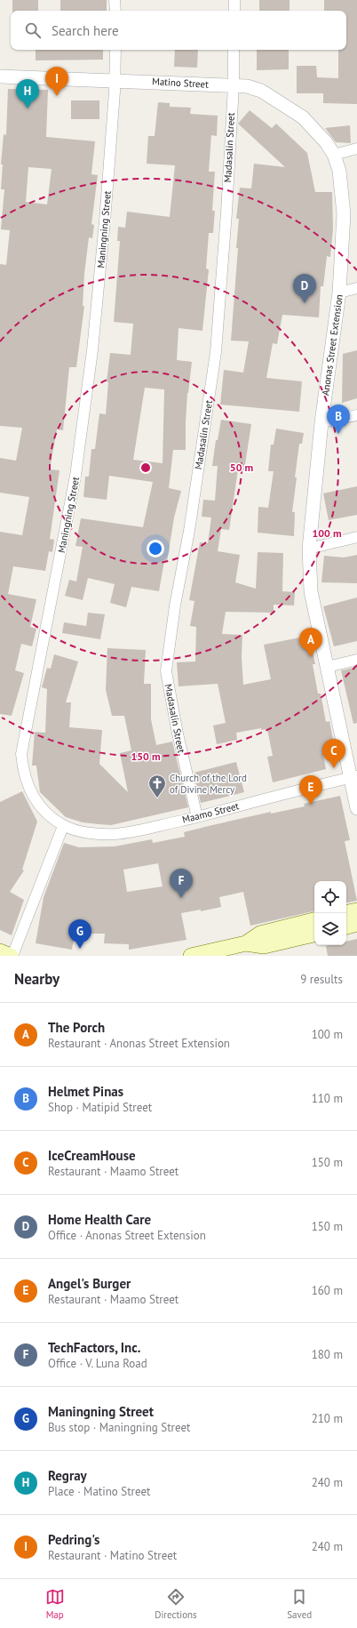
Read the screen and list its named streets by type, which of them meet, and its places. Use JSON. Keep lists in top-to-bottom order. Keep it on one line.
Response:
{"streets":{"street":["Matino Street","Madasalin Street","Maningning Street","Anonas Street Extension","Maamo Street"]},"crossings":[["Matino Street","Madasalin Street"],["Matino Street","Maningning Street"],["Matino Street","Anonas Street Extension"],["Madasalin Street","Maamo Street"],["Maningning Street","Maamo Street"],["Anonas Street Extension","Maamo Street"]],"places":{"church":["Church of the Lord of Divine Mercy"]},"page":{"search":"Search here","pins":["I","H","D","B","A","C","E","F","G"],"heading":["Nearby","9 results"],"list":[{"mark":"A","name":"The Porch","note":"Restaurant · Anonas Street Extension","value":"100 m"},{"mark":"B","name":"Helmet Pinas","note":"Shop · Matipid Street","value":"110 m"},{"mark":"C","name":"IceCreamHouse","note":"Restaurant · Maamo Street","value":"150 m"},{"mark":"D","name":"Home Health Care","note":"Office · Anonas Street Extension","value":"150 m"},{"mark":"E","name":"Angel's Burger","note":"Restaurant · Maamo Street","value":"160 m"},{"mark":"F","name":"TechFactors, Inc.","note":"Office · V. Luna Road","value":"180 m"},{"mark":"G","name":"Maningning Street","note":"Bus stop · Maningning Street","value":"210 m"},{"mark":"H","name":"Regray","note":"Place · Matino Street","value":"240 m"},{"mark":"I","name":"Pedring's","note":"Restaurant · Matino Street","value":"240 m"}],"nav":["Map","Directions","Saved"]},"rings":["50 m","100 m","150 m"]}
